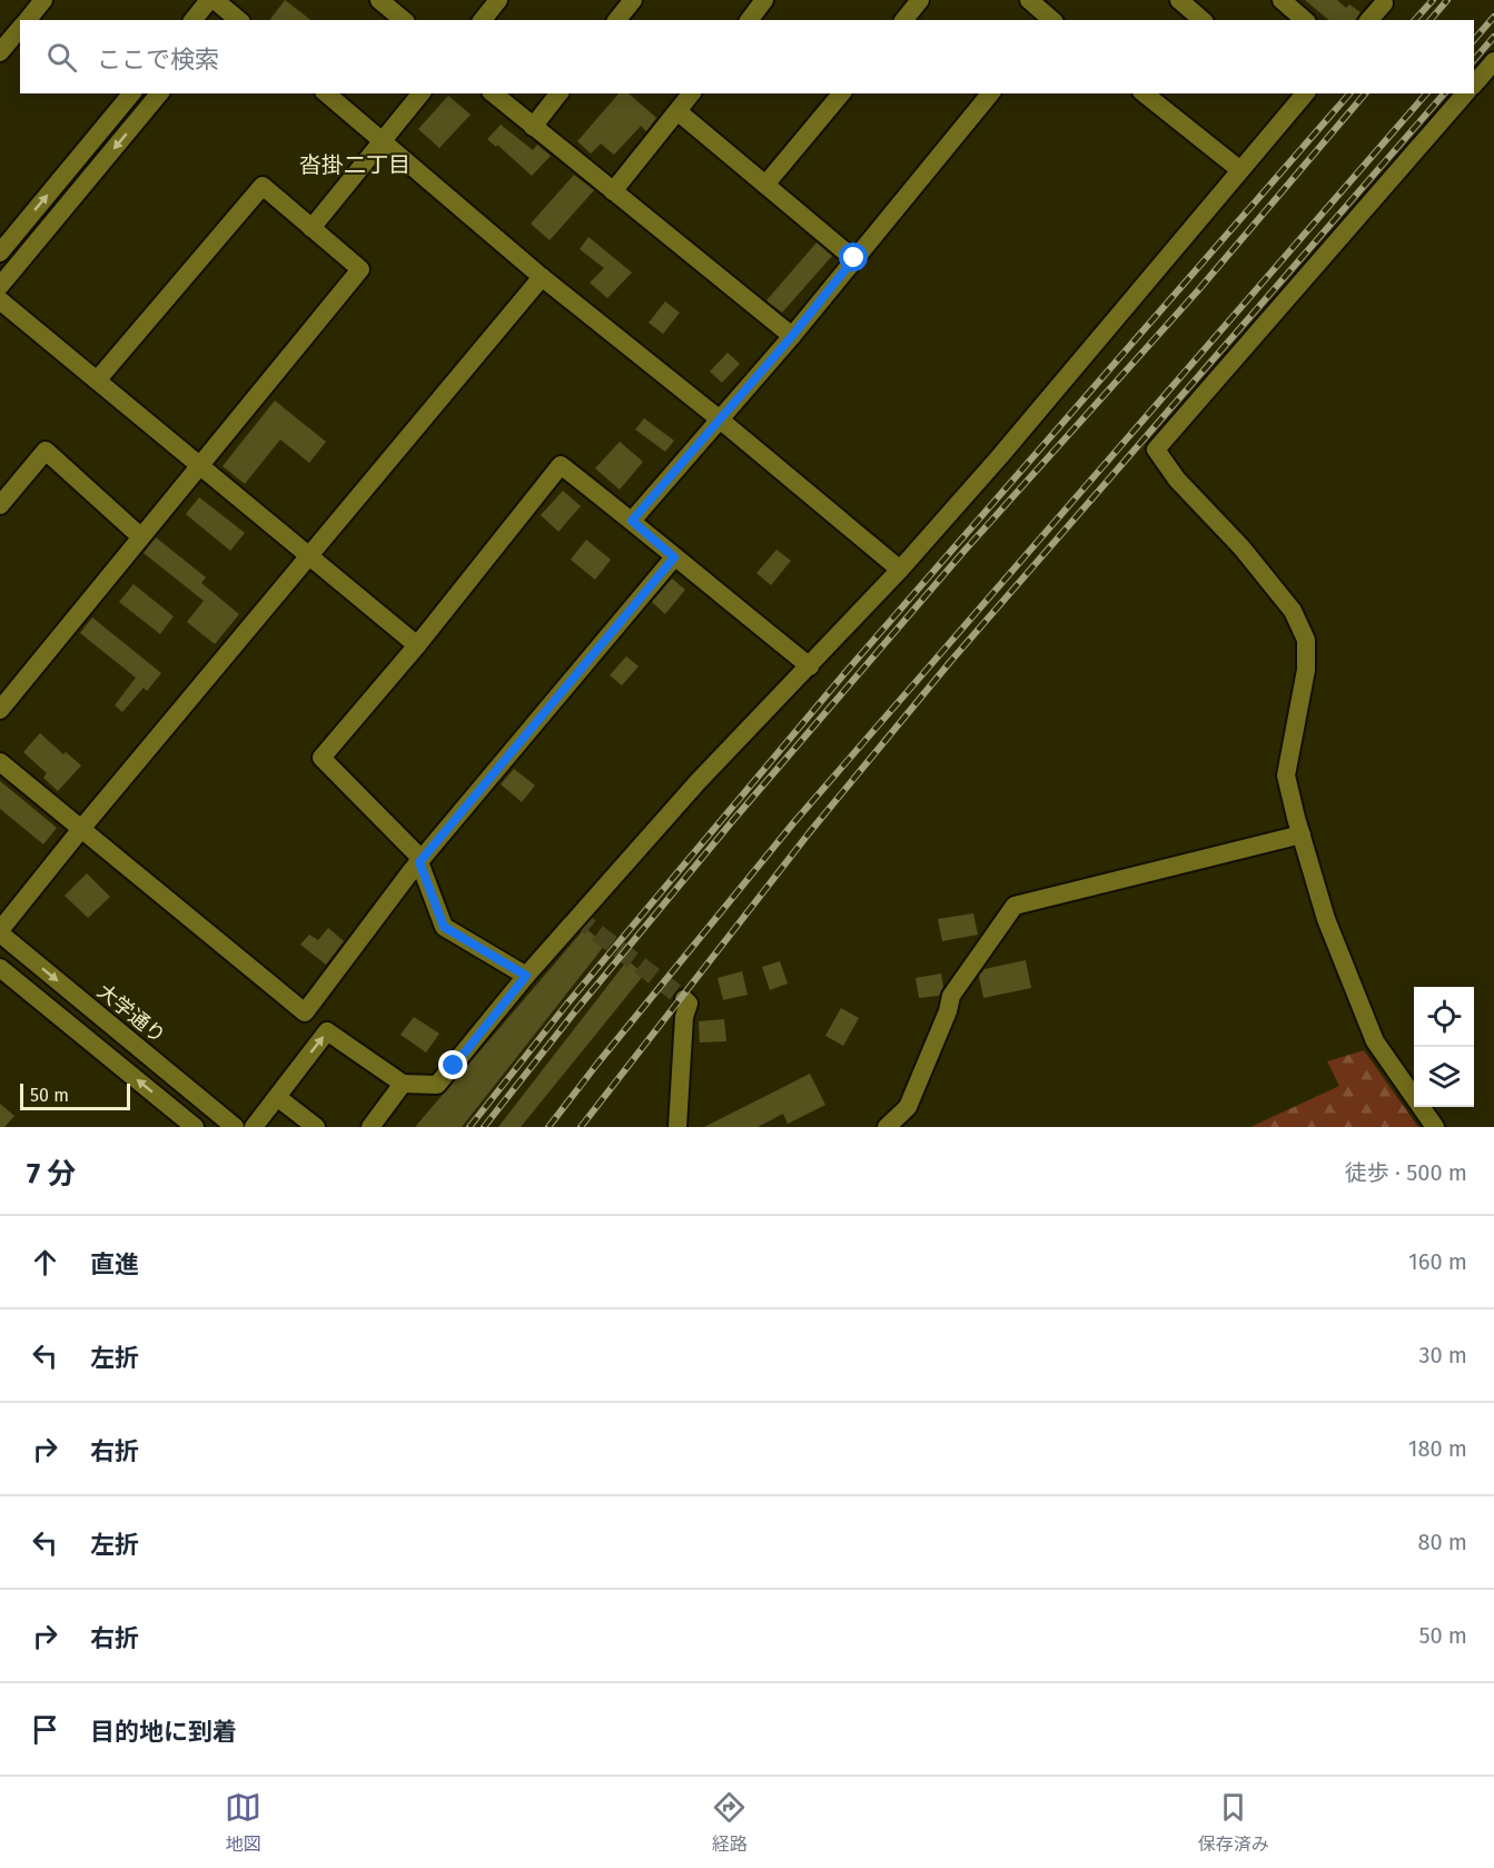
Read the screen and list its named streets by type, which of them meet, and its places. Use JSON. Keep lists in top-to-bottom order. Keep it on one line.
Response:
{"streets":{"street":["大学通り"]},"districts":["沓掛二丁目"],"scale_bar":"50 m","page":{"search":"ここで検索","scale":"50 m","heading":["7 分","徒歩 · 500 m"],"list":[["直進","160 m"],["左折","30 m"],["右折","180 m"],["左折","80 m"],["右折","50 m"],"目的地に到着"],"nav":["地図","経路","保存済み"]}}
